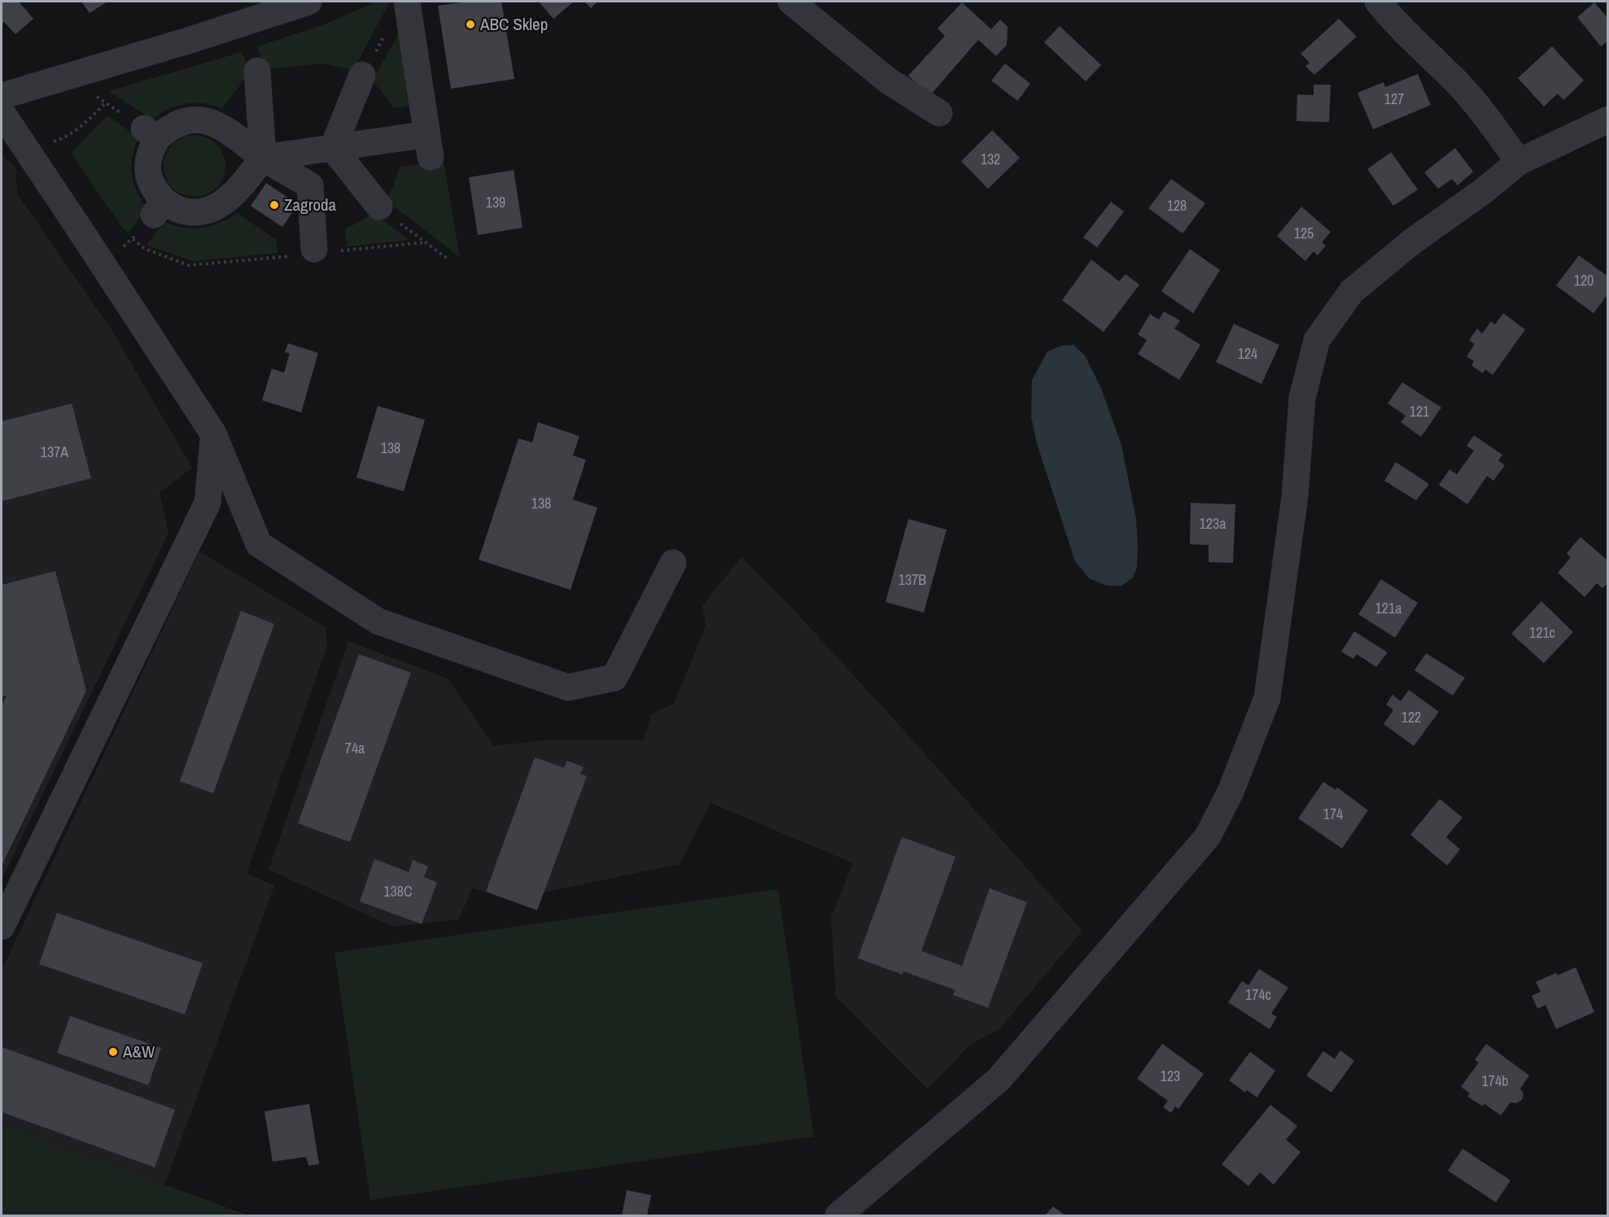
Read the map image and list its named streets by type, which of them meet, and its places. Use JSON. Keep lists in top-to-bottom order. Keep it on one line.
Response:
{"places":["ABC Sklep","Zagroda","A&W"],"house_numbers":["127","132","139","128","125","120","124","121","138","137A","138","123a","137B","121a","121c","122","74a","174","138C","174c","123","174b"]}
